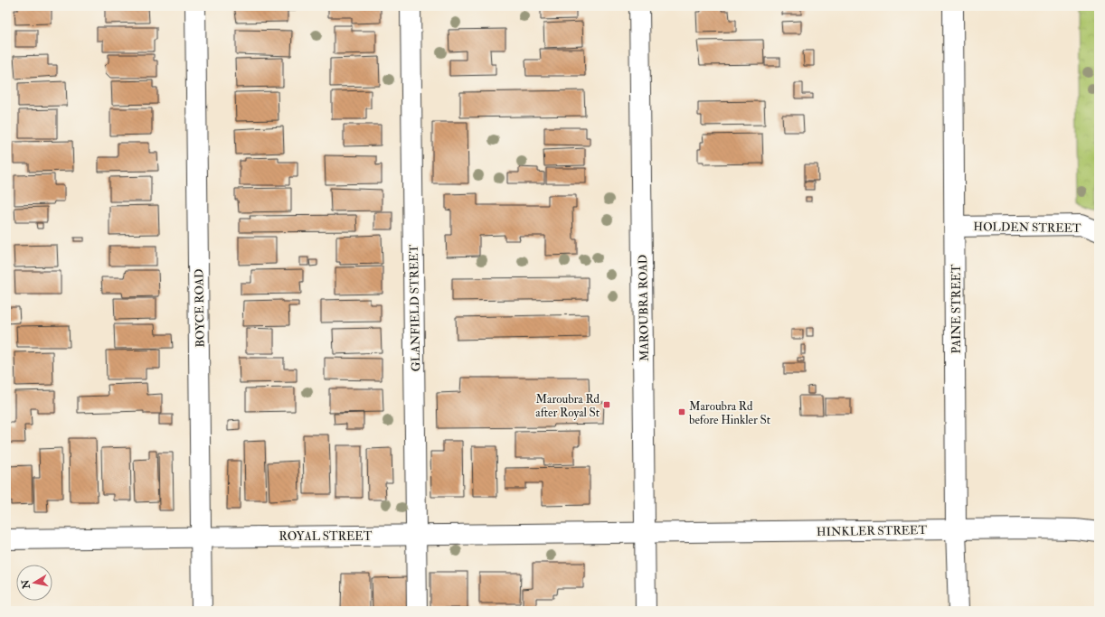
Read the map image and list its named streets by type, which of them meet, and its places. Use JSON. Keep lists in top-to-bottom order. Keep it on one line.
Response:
{"streets":{"street":["HOLDEN STREET","BOYCE ROAD","GLANFIELD STREET","MAROUBRA ROAD","PAINE STREET","HINKLER STREET","ROYAL STREET"]},"crossings":[["HOLDEN STREET","PAINE STREET"],["BOYCE ROAD","ROYAL STREET"],["GLANFIELD STREET","ROYAL STREET"],["MAROUBRA ROAD","HINKLER STREET"],["MAROUBRA ROAD","ROYAL STREET"],["PAINE STREET","HINKLER STREET"],["HINKLER STREET","ROYAL STREET"]],"places":{"transit":["Maroubra Rd after Royal St","Maroubra Rd before Hinkler St"]},"north":"left"}
